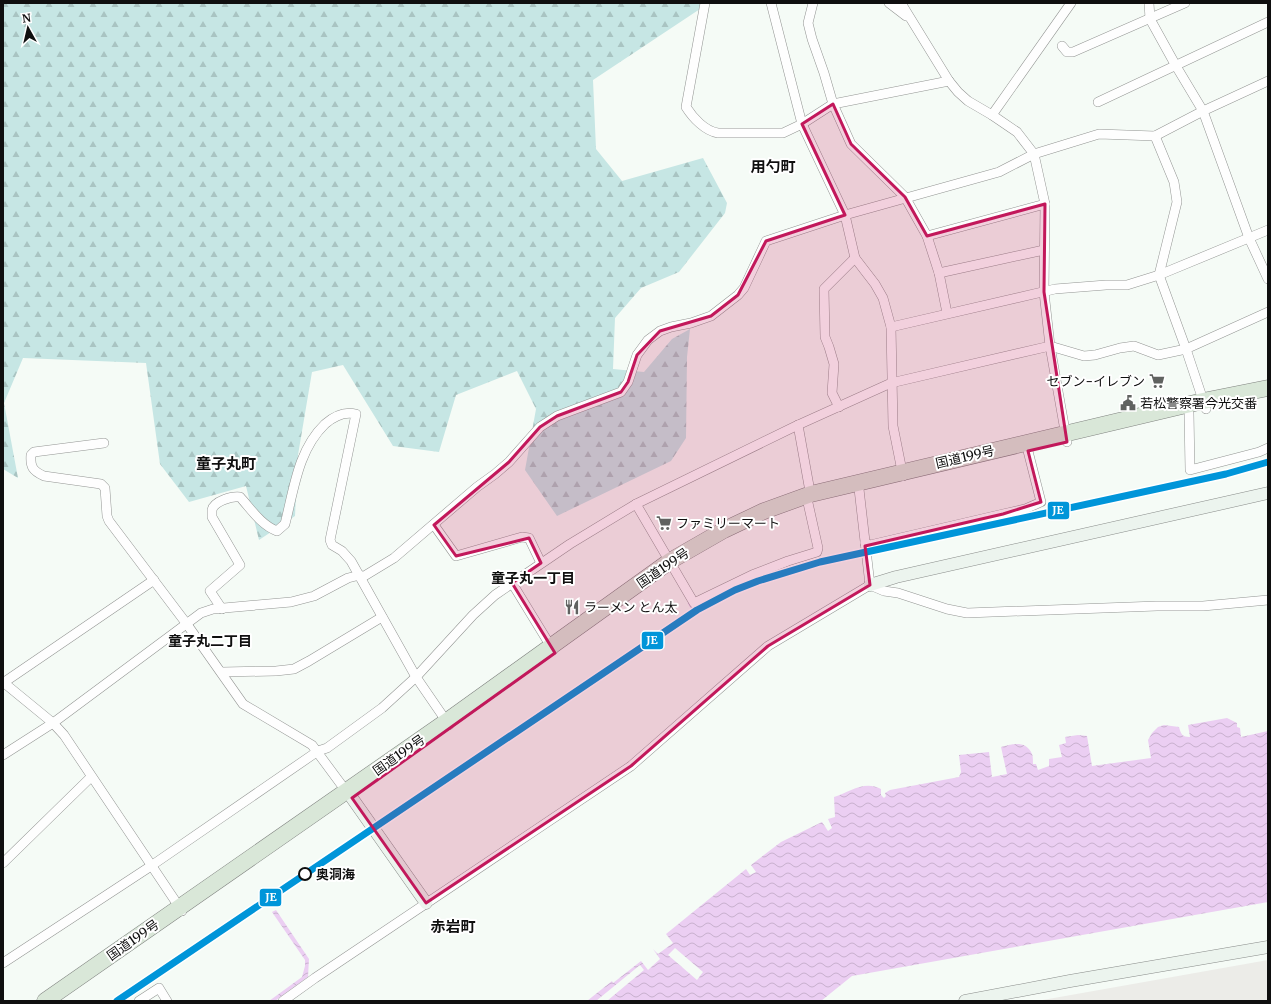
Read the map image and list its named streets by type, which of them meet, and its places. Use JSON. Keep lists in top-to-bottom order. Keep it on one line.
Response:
{"streets":{"highway":["国道199号"]},"districts":["用勺町","童子丸町","童子丸一丁目","童子丸二丁目","赤岩町"],"places":{"supermarket":["セブン-イレブン","ファミリーマート"],"public building":["若松警察署今光交番"],"restaurant":["ラーメン とん太"],"other":["奥洞海"]},"lines":["transit line JE"],"north":"top"}
